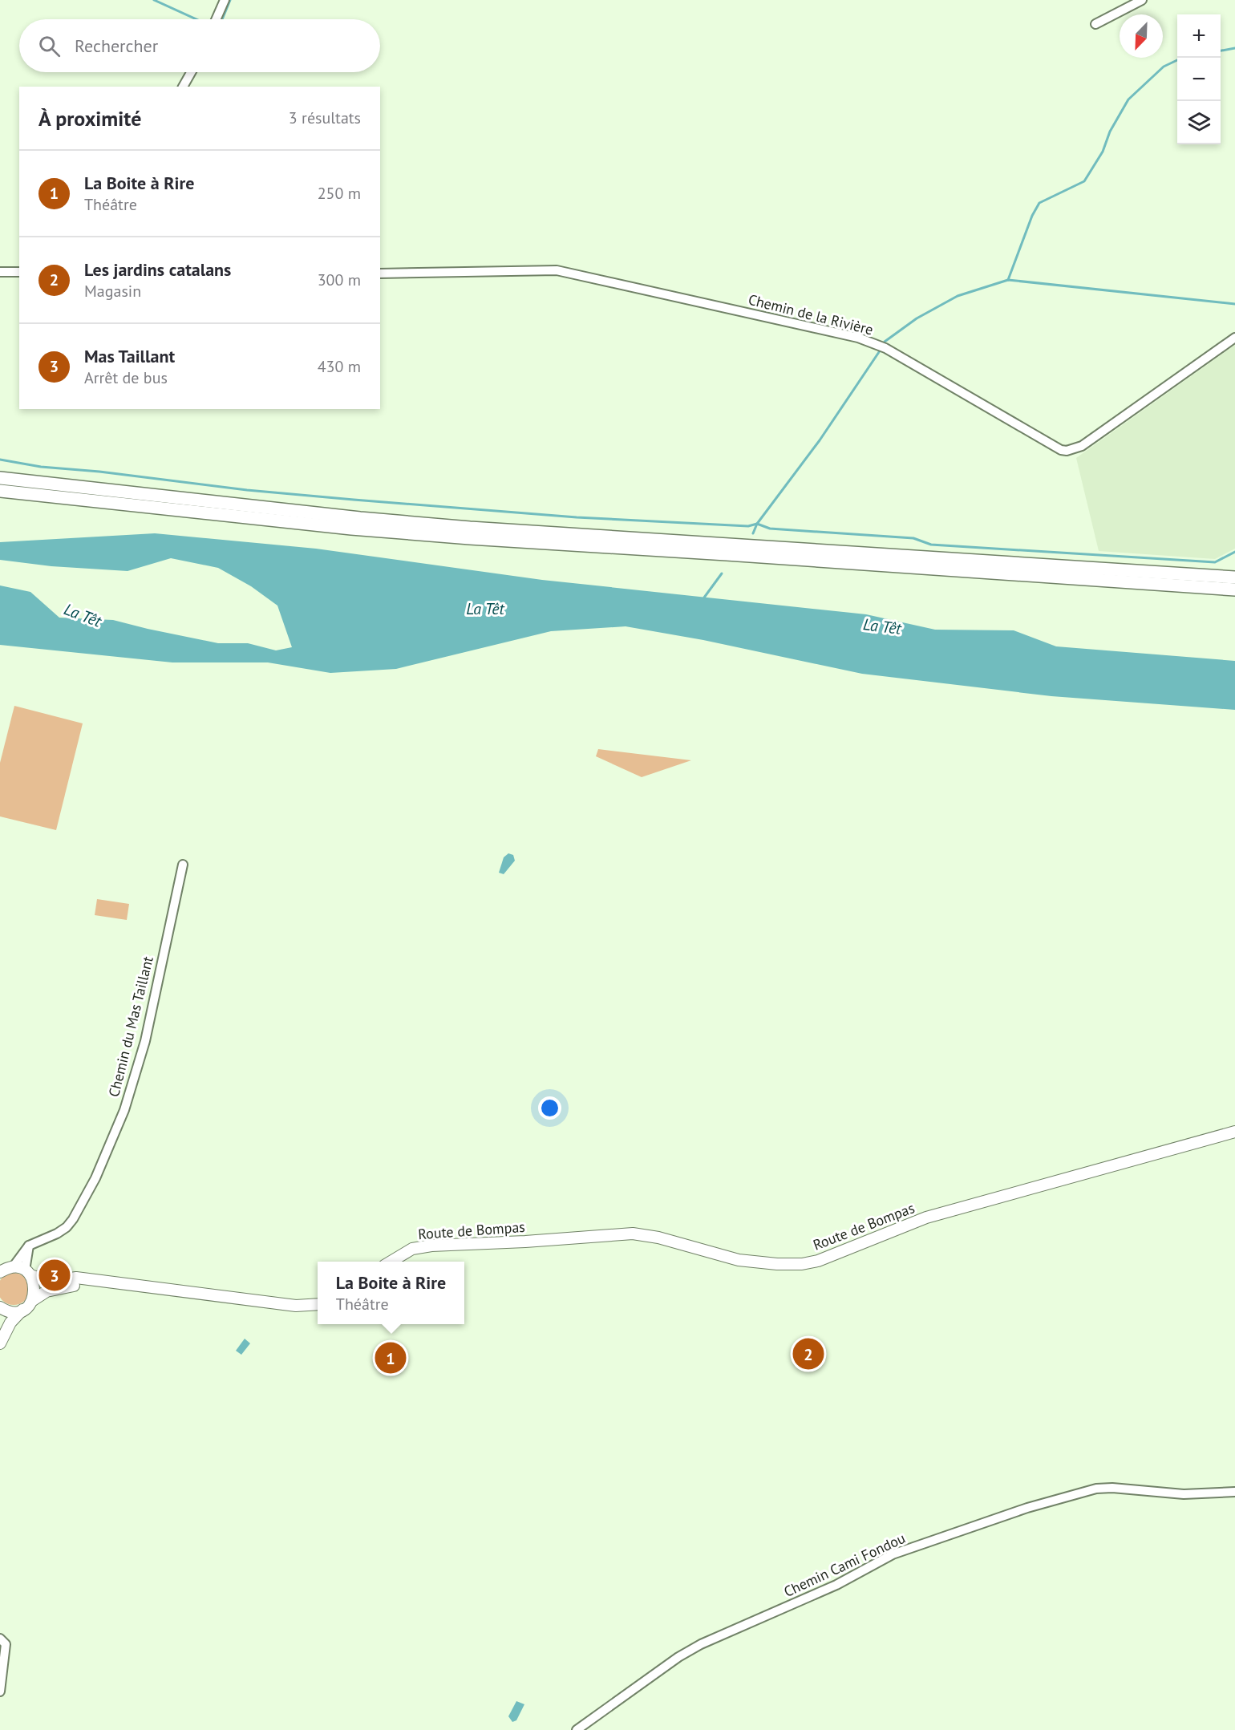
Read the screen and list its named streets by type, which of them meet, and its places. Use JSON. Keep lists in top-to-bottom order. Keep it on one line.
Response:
{"streets":{"main road":["Route de Bompas"],"street":["Chemin de la Rivière","Chemin du Mas Taillant","Chemin Cami Fondou"]},"water":["La Têt"],"north":"bottom left","page":{"map_buttons":["+","−"],"search":"Rechercher","heading":["À proximité","3 résultats"],"list":[{"mark":"1","name":"La Boite à Rire","note":"Théâtre","value":"250 m"},{"mark":"2","name":"Les jardins catalans","note":"Magasin","value":"300 m"},{"mark":"3","name":"Mas Taillant","note":"Arrêt de bus","value":"430 m"}],"pins":["3","2","1"],"popup":["La Boite à Rire","Théâtre"]}}
